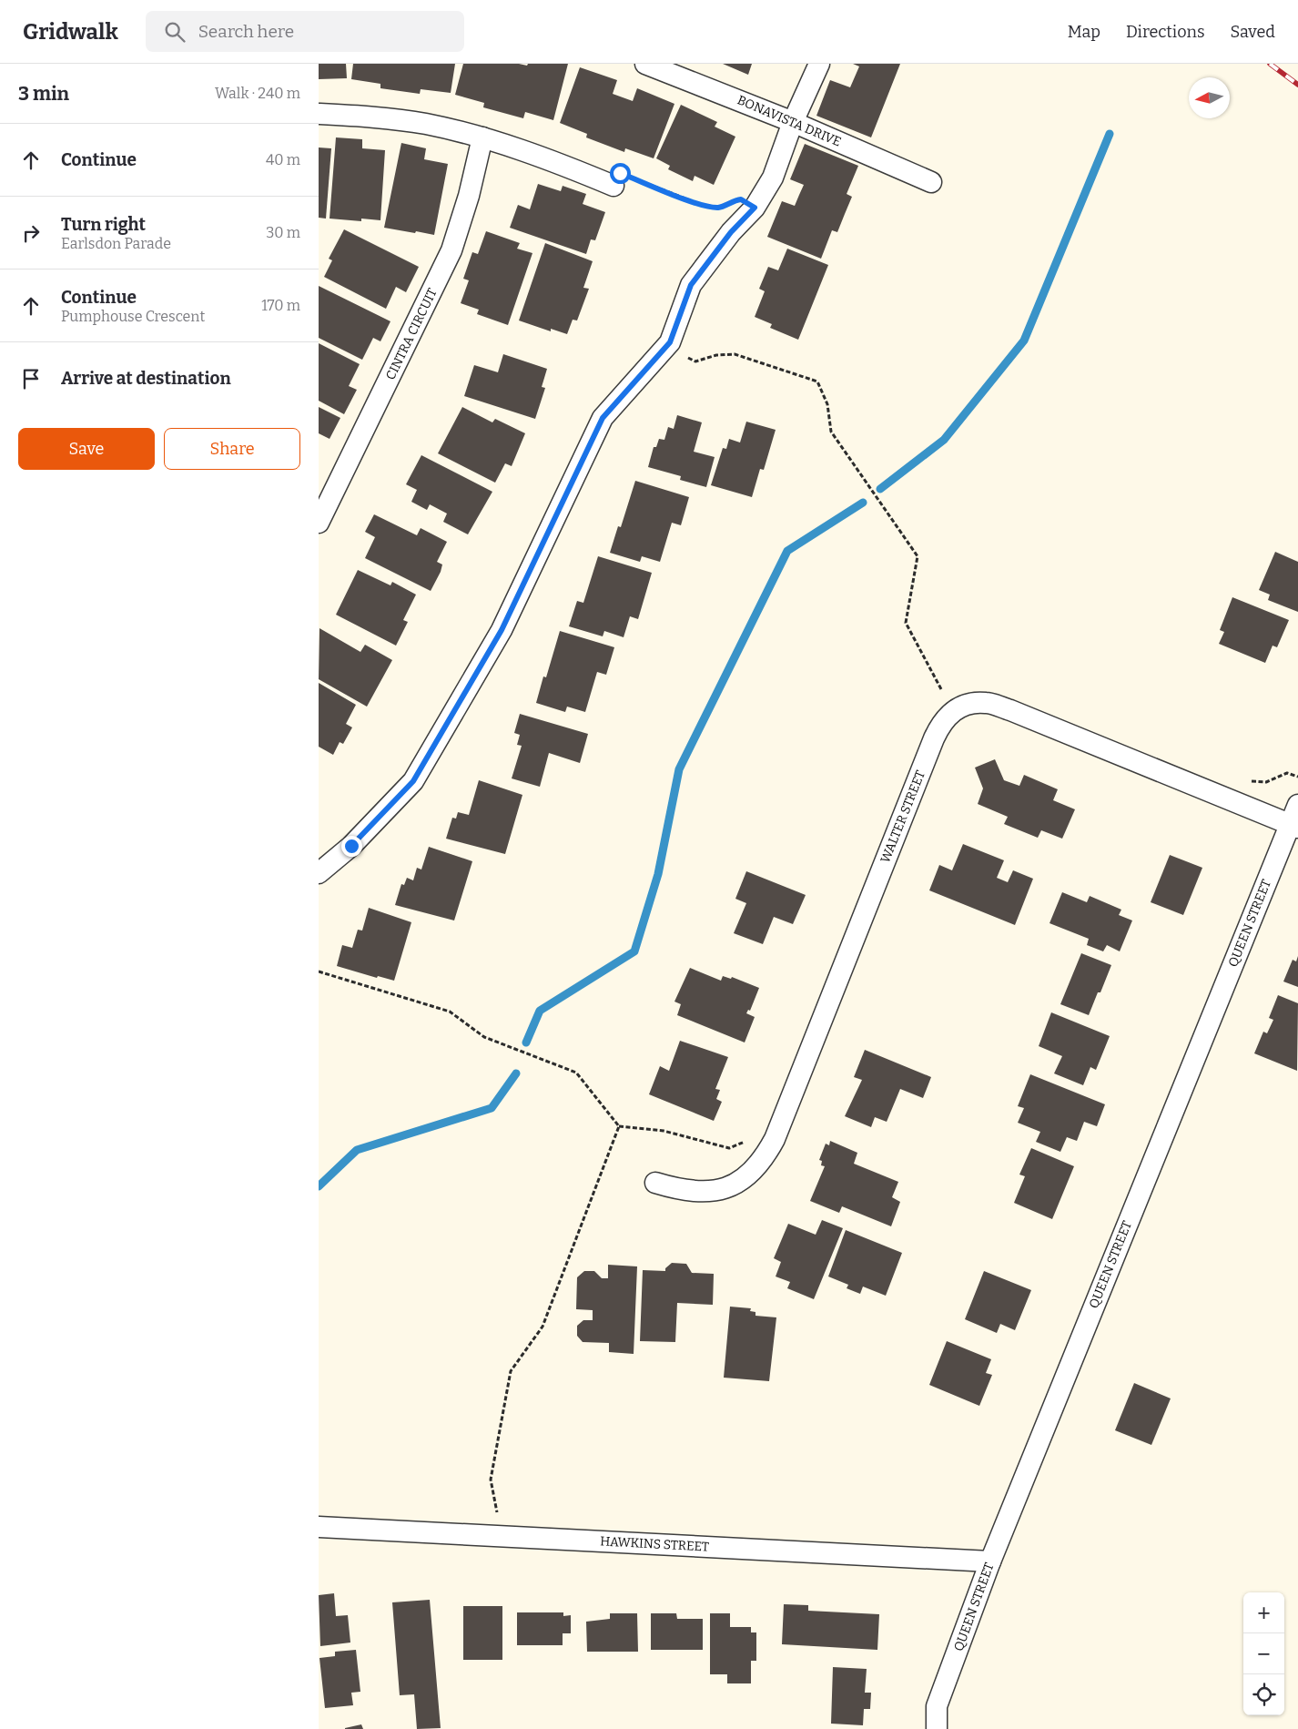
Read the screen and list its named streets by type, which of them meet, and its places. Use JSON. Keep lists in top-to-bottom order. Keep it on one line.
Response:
{"streets":{"street":["BONAVISTA DRIVE","CINTRA CIRCUIT","WALTER STREET","QUEEN STREET","HAWKINS STREET"]},"crossings":[["WALTER STREET","QUEEN STREET"],["QUEEN STREET","HAWKINS STREET"]],"north":"left","page":{"header":"Gridwalk","search":"Search here","nav":["Map","Directions","Saved"],"heading":["3 min","Walk · 240 m"],"list":[["Continue","40 m"],["Turn right","Earlsdon Parade","30 m"],["Continue","Pumphouse Crescent","170 m"],"Arrive at destination"],"buttons":["Save","Share"],"map_buttons":["+","−"]}}
